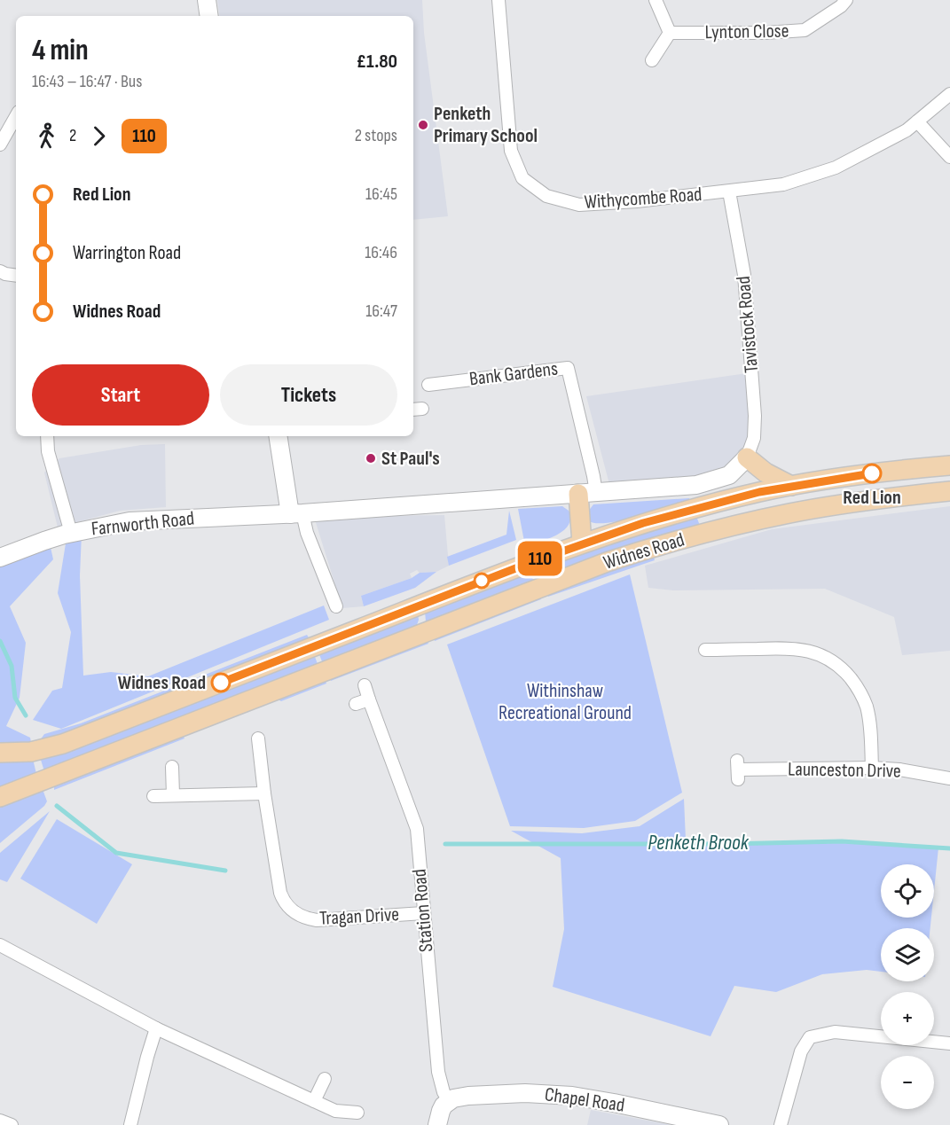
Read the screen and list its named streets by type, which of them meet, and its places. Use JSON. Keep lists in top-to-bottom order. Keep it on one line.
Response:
{"streets":{"main road":["Widnes Road"],"street":["Lynton Close","Withycombe Road","Tavistock Road","Bank Gardens","Farnworth Road","Launceston Drive","Station Road","Tragan Drive","Chapel Road"]},"crossings":[["Withycombe Road","Tavistock Road"],["Tavistock Road","Farnworth Road"],["Bank Gardens","Farnworth Road"],["Station Road","Tragan Drive"],["Station Road","Chapel Road"]],"water":["Penketh Brook"],"parks":["Withinshaw Recreational Ground"],"places":["Penketh Primary School","St Paul's","Red Lion","Widnes Road"],"lines":["bus line 110"],"page":{"on_map":"110","heading":["4 min","16:43 – 16:47 · Bus","£1.80"],"legs":["2","110","2 stops"],"list":[{"name":"Red Lion","value":"16:45"},{"name":"Warrington Road","value":"16:46"},{"name":"Widnes Road","value":"16:47"}],"buttons":["Start","Tickets"],"map_buttons":["+","−"]}}
